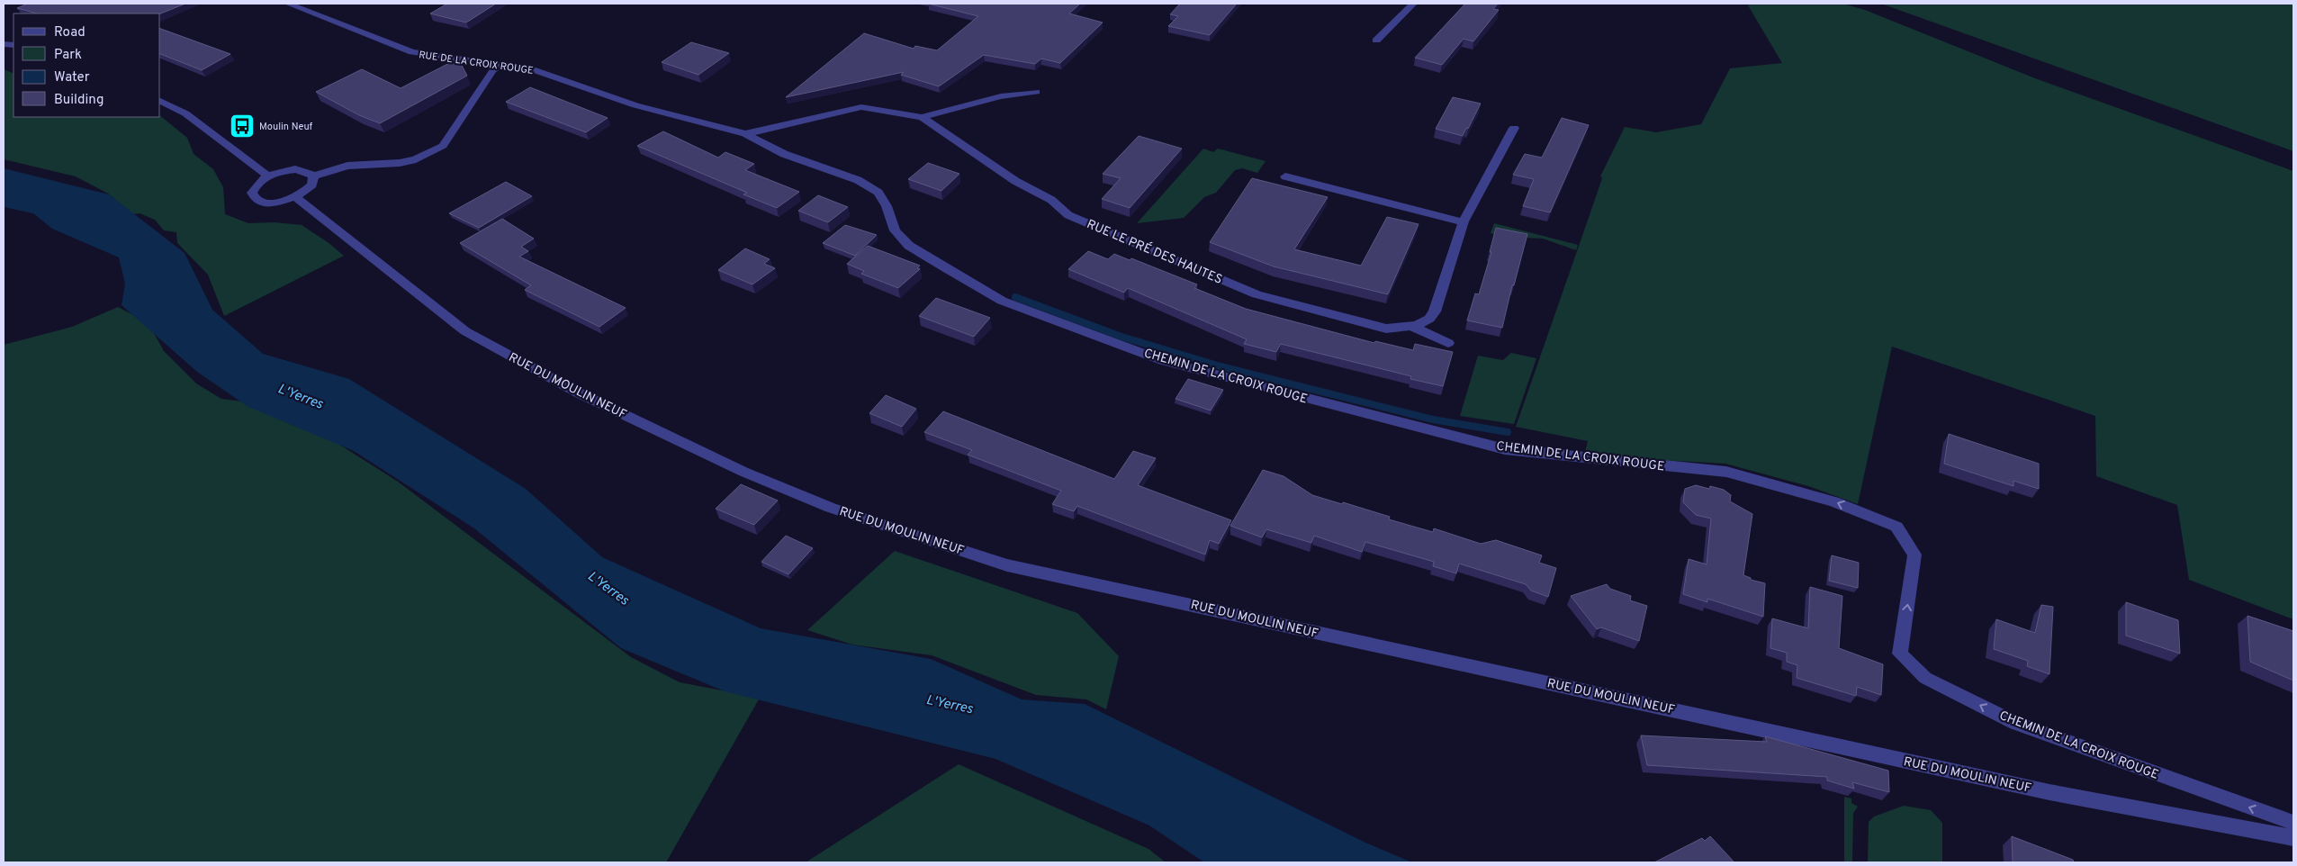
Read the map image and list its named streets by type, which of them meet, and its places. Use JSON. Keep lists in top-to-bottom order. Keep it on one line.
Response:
{"streets":{"street":["RUE DE LA CROIX ROUGE","RUE LE PRÉ DES HAUTES","CHEMIN DE LA CROIX ROUGE","RUE DU MOULIN NEUF"]},"crossings":[["RUE DE LA CROIX ROUGE","RUE LE PRÉ DES HAUTES"],["RUE DE LA CROIX ROUGE","CHEMIN DE LA CROIX ROUGE"],["RUE LE PRÉ DES HAUTES","CHEMIN DE LA CROIX ROUGE"]],"one_way":["CHEMIN DE LA CROIX ROUGE"],"water":["L'Yerres"],"places":{"bus stop":["Moulin Neuf"]},"legend":["Road","Park","Water","Building"]}
